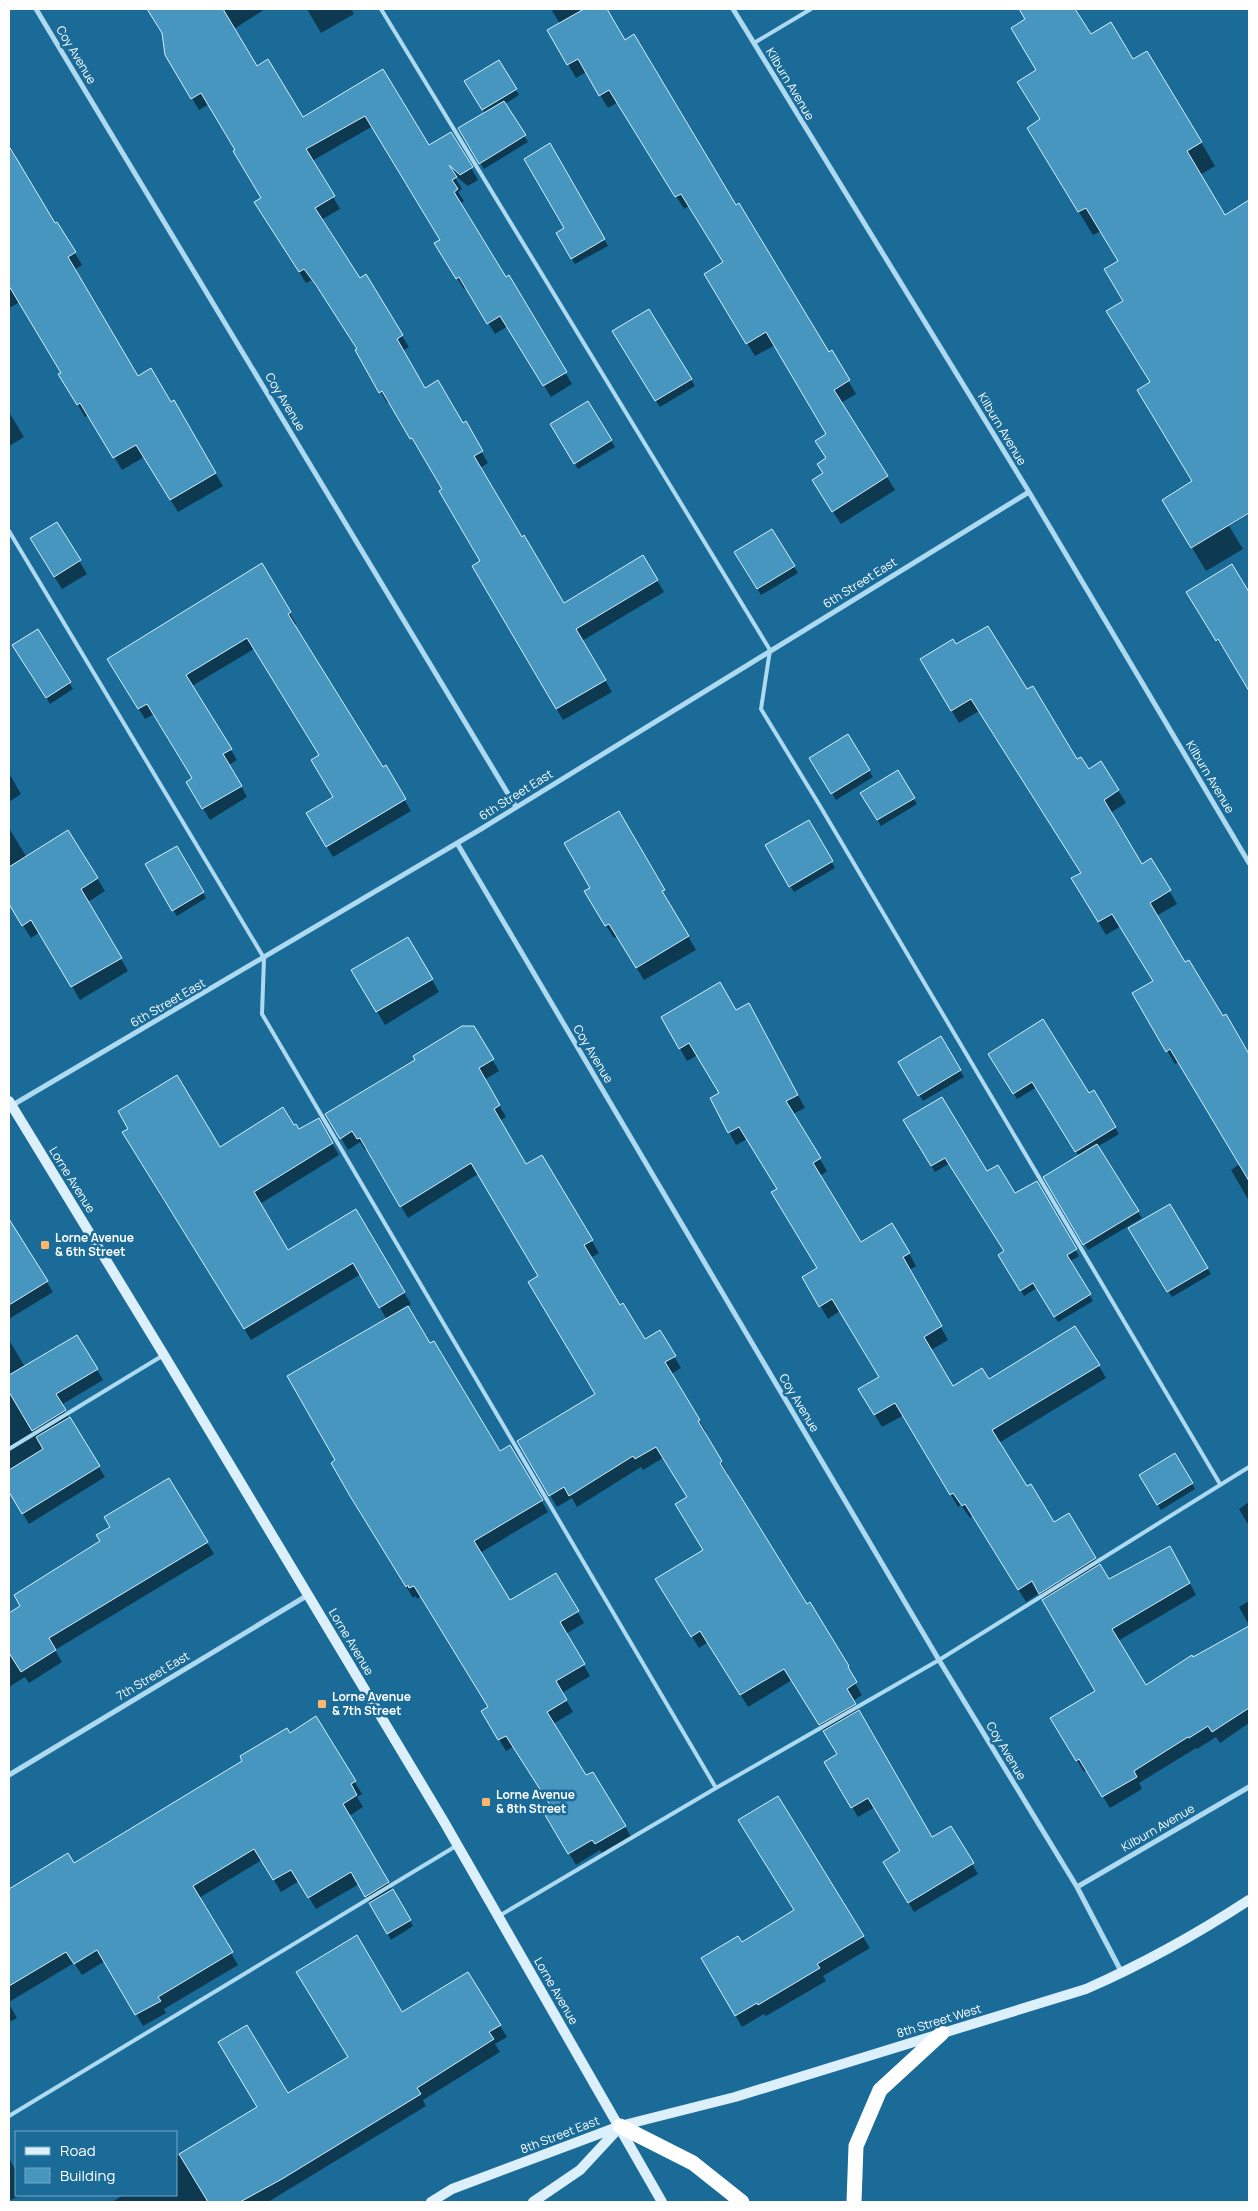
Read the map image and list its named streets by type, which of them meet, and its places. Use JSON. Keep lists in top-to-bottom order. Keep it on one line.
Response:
{"streets":{"main road":["Lorne Avenue","8th Street West","8th Street East"],"street":["Coy Avenue","Kilburn Avenue","6th Street East","7th Street East"]},"crossings":[["Coy Avenue","Kilburn Avenue"],["Coy Avenue","6th Street East"],["Coy Avenue","8th Street West"],["Kilburn Avenue","6th Street East"],["6th Street East","Lorne Avenue"],["Lorne Avenue","7th Street East"],["Lorne Avenue","8th Street West"],["Lorne Avenue","8th Street East"],["8th Street West","8th Street East"]],"places":{"transit":["Lorne Avenue & 6th Street","Lorne Avenue & 7th Street","Lorne Avenue & 8th Street"]},"legend":["Road","Building"]}
